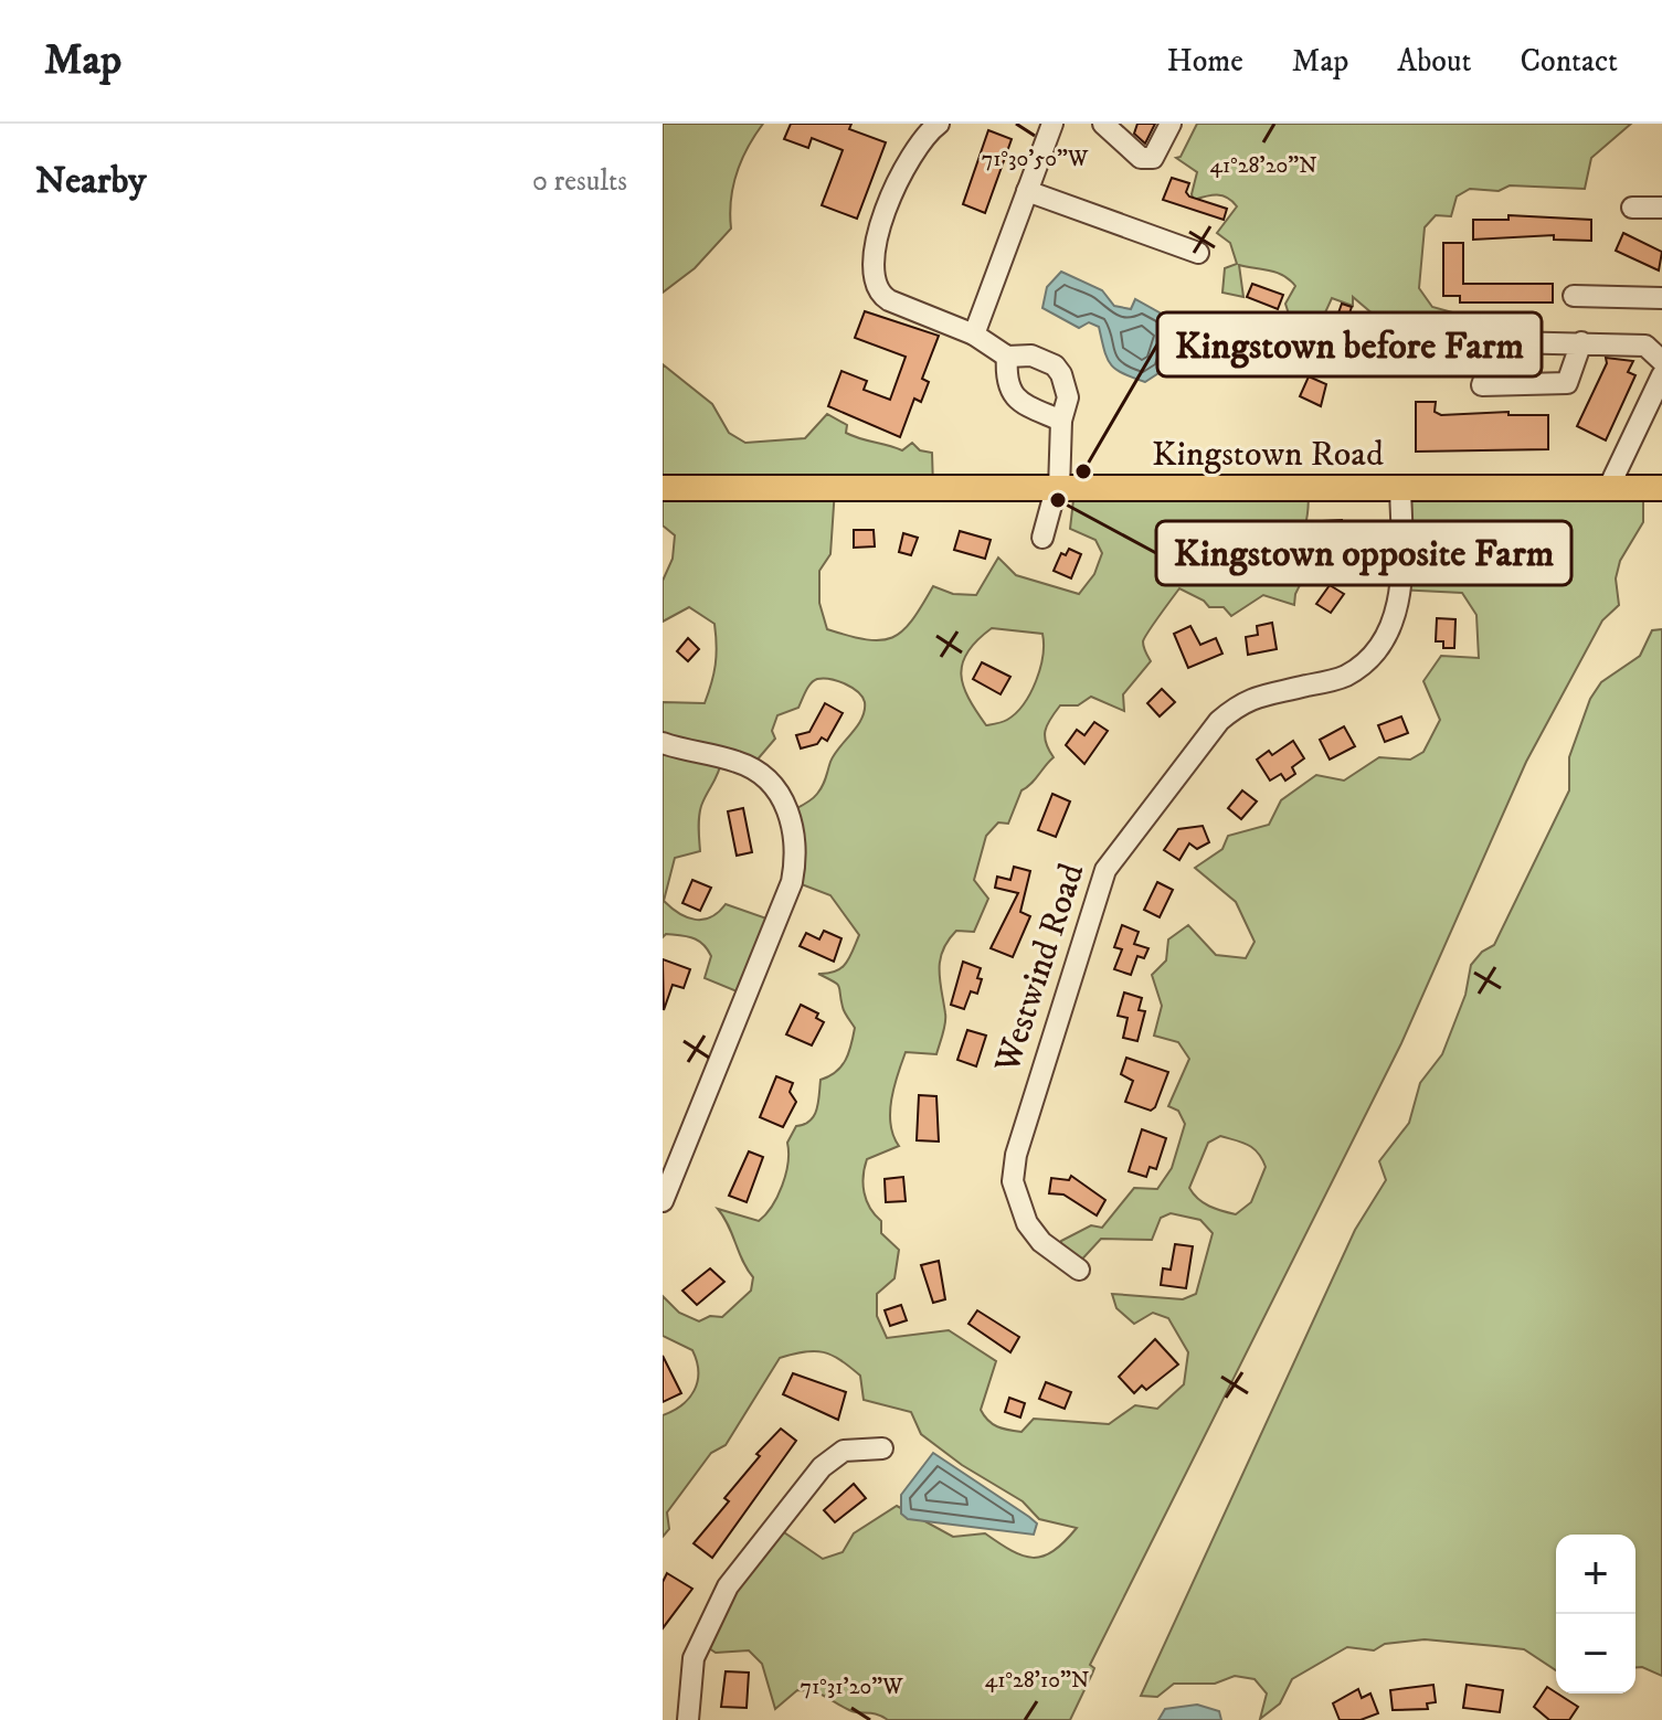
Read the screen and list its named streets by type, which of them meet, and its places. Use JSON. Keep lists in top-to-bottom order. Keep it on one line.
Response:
{"streets":{"main road":["Kingstown Road"],"street":["Westwind Road"]},"crossings":[["Kingstown Road","Westwind Road"]],"places":["Kingstown before Farm","Kingstown opposite Farm"],"page":{"header":"Map","nav":["Home","Map","About","Contact"],"heading":["Nearby","0 results"],"map_buttons":["+","−"]},"coordinates":["71°30'50\"W","41°28'20\"N","41°28'10\"N","71°31'20\"W"]}
